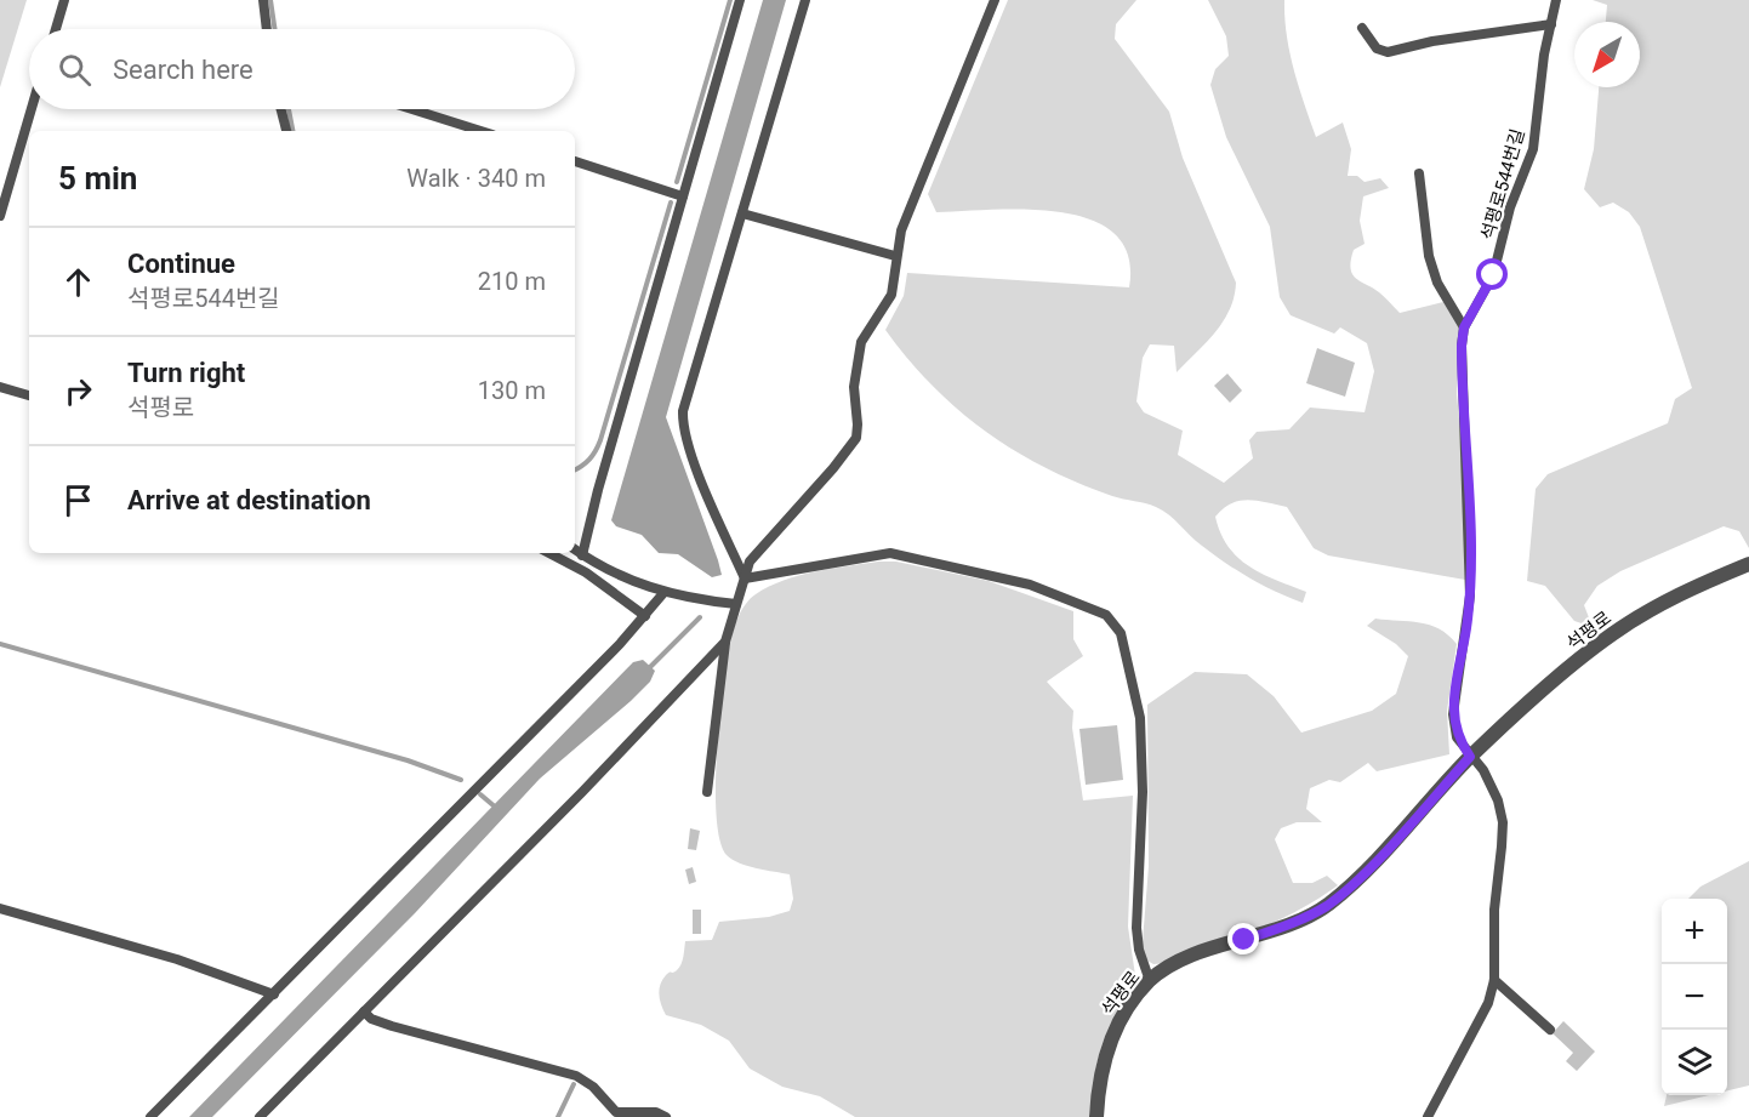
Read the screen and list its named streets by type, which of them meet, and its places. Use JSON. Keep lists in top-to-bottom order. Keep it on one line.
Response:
{"streets":{"street":["석평로"],"lane":["석평로544번길"]},"crossings":[["석평로544번길","석평로"]],"north":"bottom left","page":{"search":"Search here","heading":["5 min","Walk · 340 m"],"list":[["Continue","석평로544번길","210 m"],["Turn right","석평로","130 m"],"Arrive at destination"],"map_buttons":["+","−"]}}
